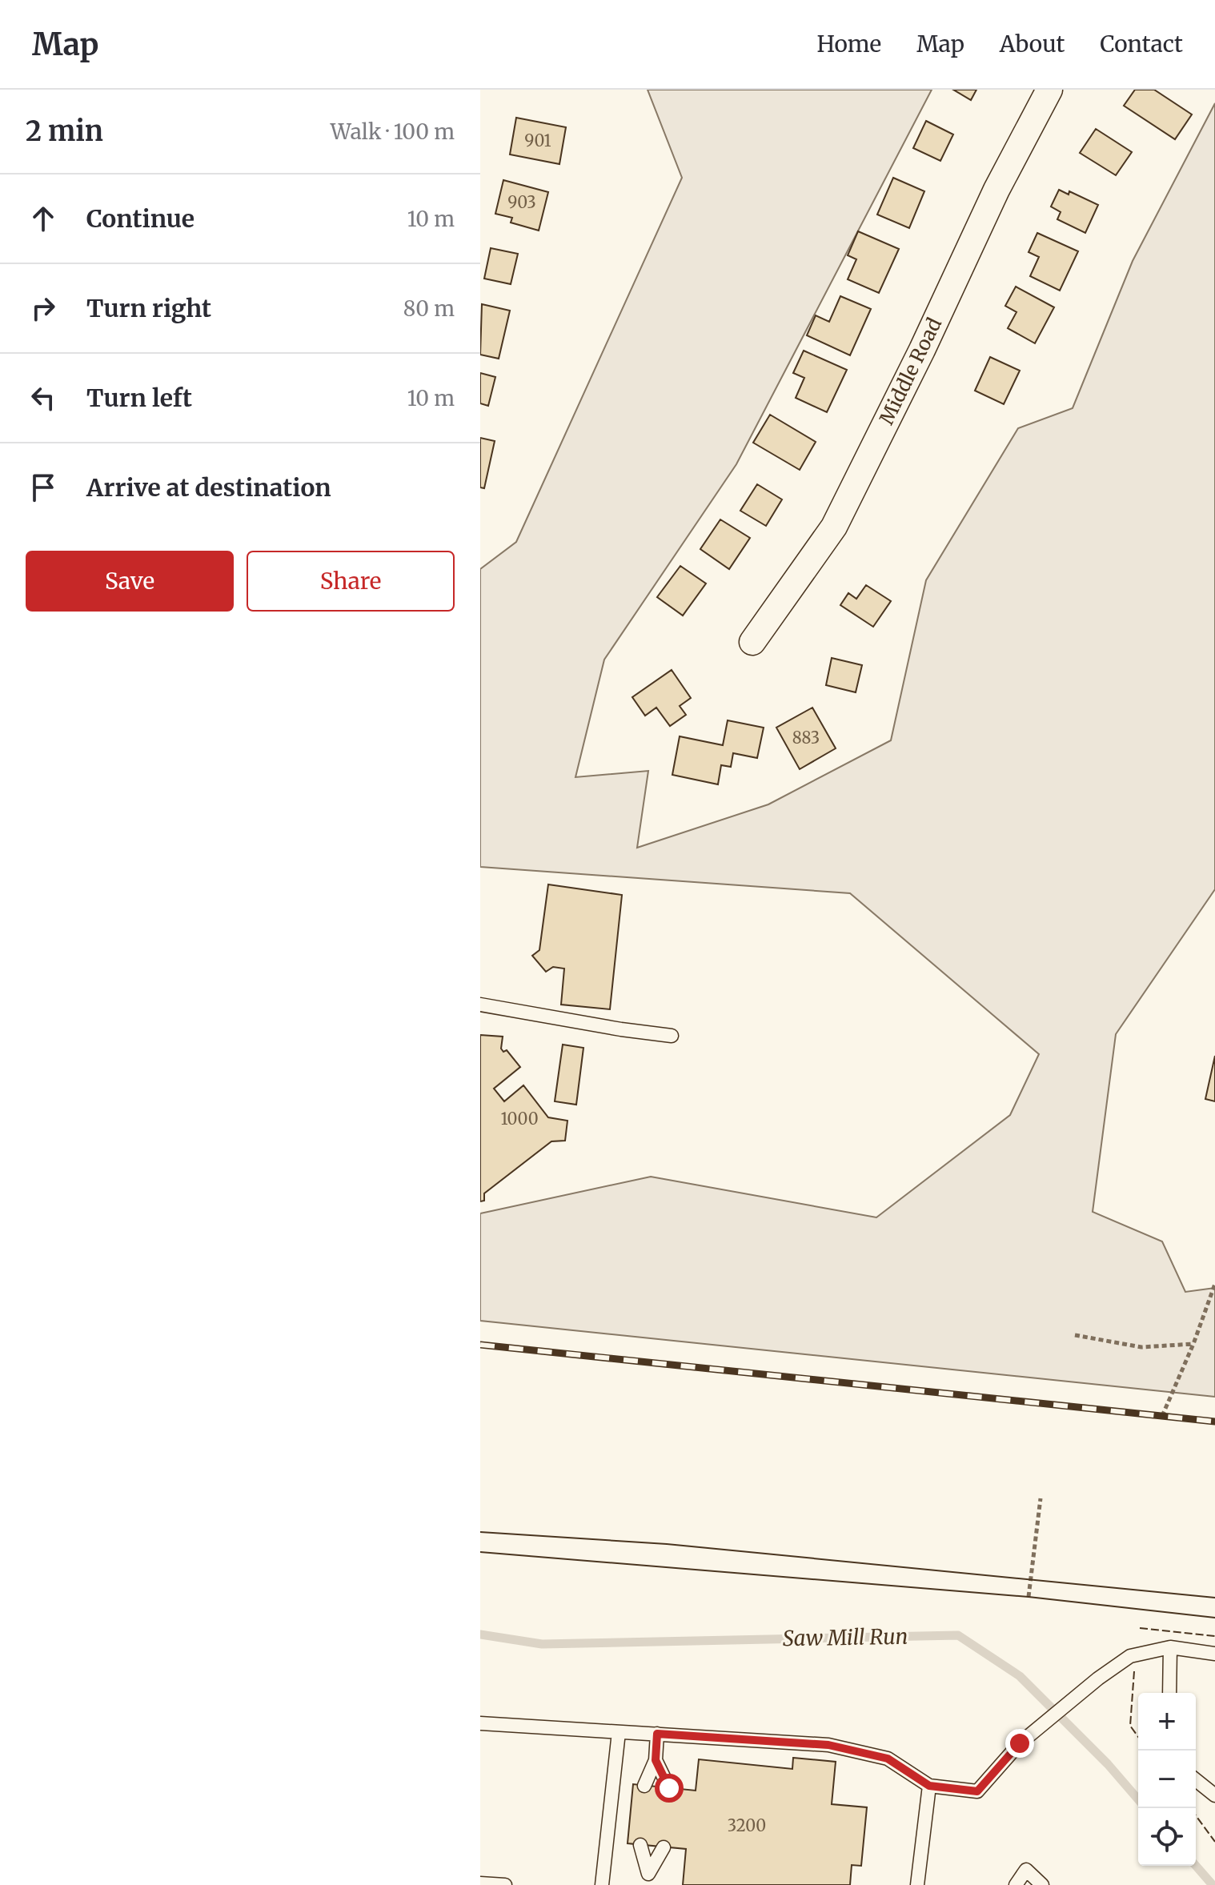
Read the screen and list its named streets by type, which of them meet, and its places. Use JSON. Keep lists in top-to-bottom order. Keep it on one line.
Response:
{"streets":{"street":["Middle Road"]},"water":["Saw Mill Run"],"house_numbers":["901","903","883","1000","3200"],"page":{"header":"Map","nav":["Home","Map","About","Contact"],"heading":["2 min","Walk · 100 m"],"list":[["Continue","10 m"],["Turn right","80 m"],["Turn left","10 m"],"Arrive at destination"],"buttons":["Save","Share"],"map_buttons":["+","−"]}}
